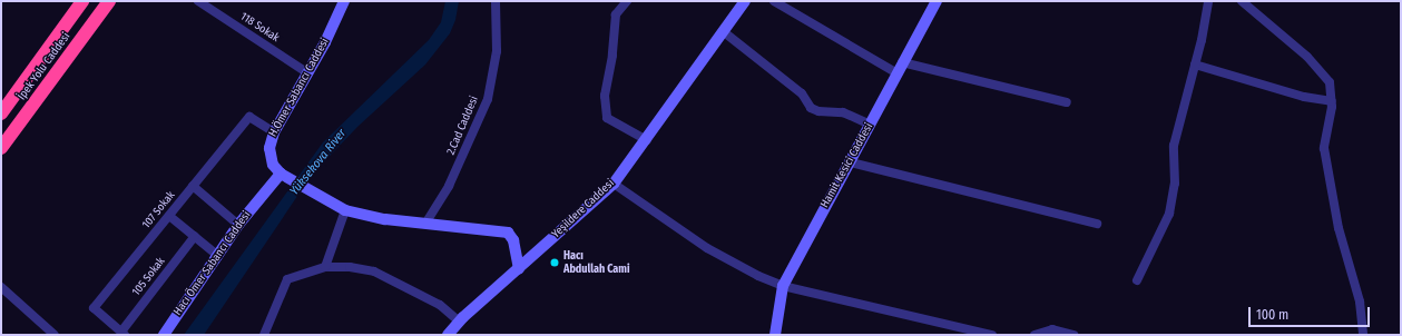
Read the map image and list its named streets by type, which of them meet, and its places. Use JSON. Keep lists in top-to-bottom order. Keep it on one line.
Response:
{"streets":{"highway":["İpek Yolu Caddesi"],"street":["118 Sokak","H.Ömer Sabancı Caddesi","2.Cad Caddesi","Hamit Kesici Caddesi","Yeşildere Caddesi","107 Sokak","Hacı Ömer Sabancı Caddesi","105 Sokak"]},"crossings":[["118 Sokak","H.Ömer Sabancı Caddesi"],["H.Ömer Sabancı Caddesi","107 Sokak"],["H.Ömer Sabancı Caddesi","Hacı Ömer Sabancı Caddesi"],["107 Sokak","105 Sokak"]],"water":["Yüksekova River"],"places":["Hacı Abdullah Cami"],"scale_bar":"100 m"}
